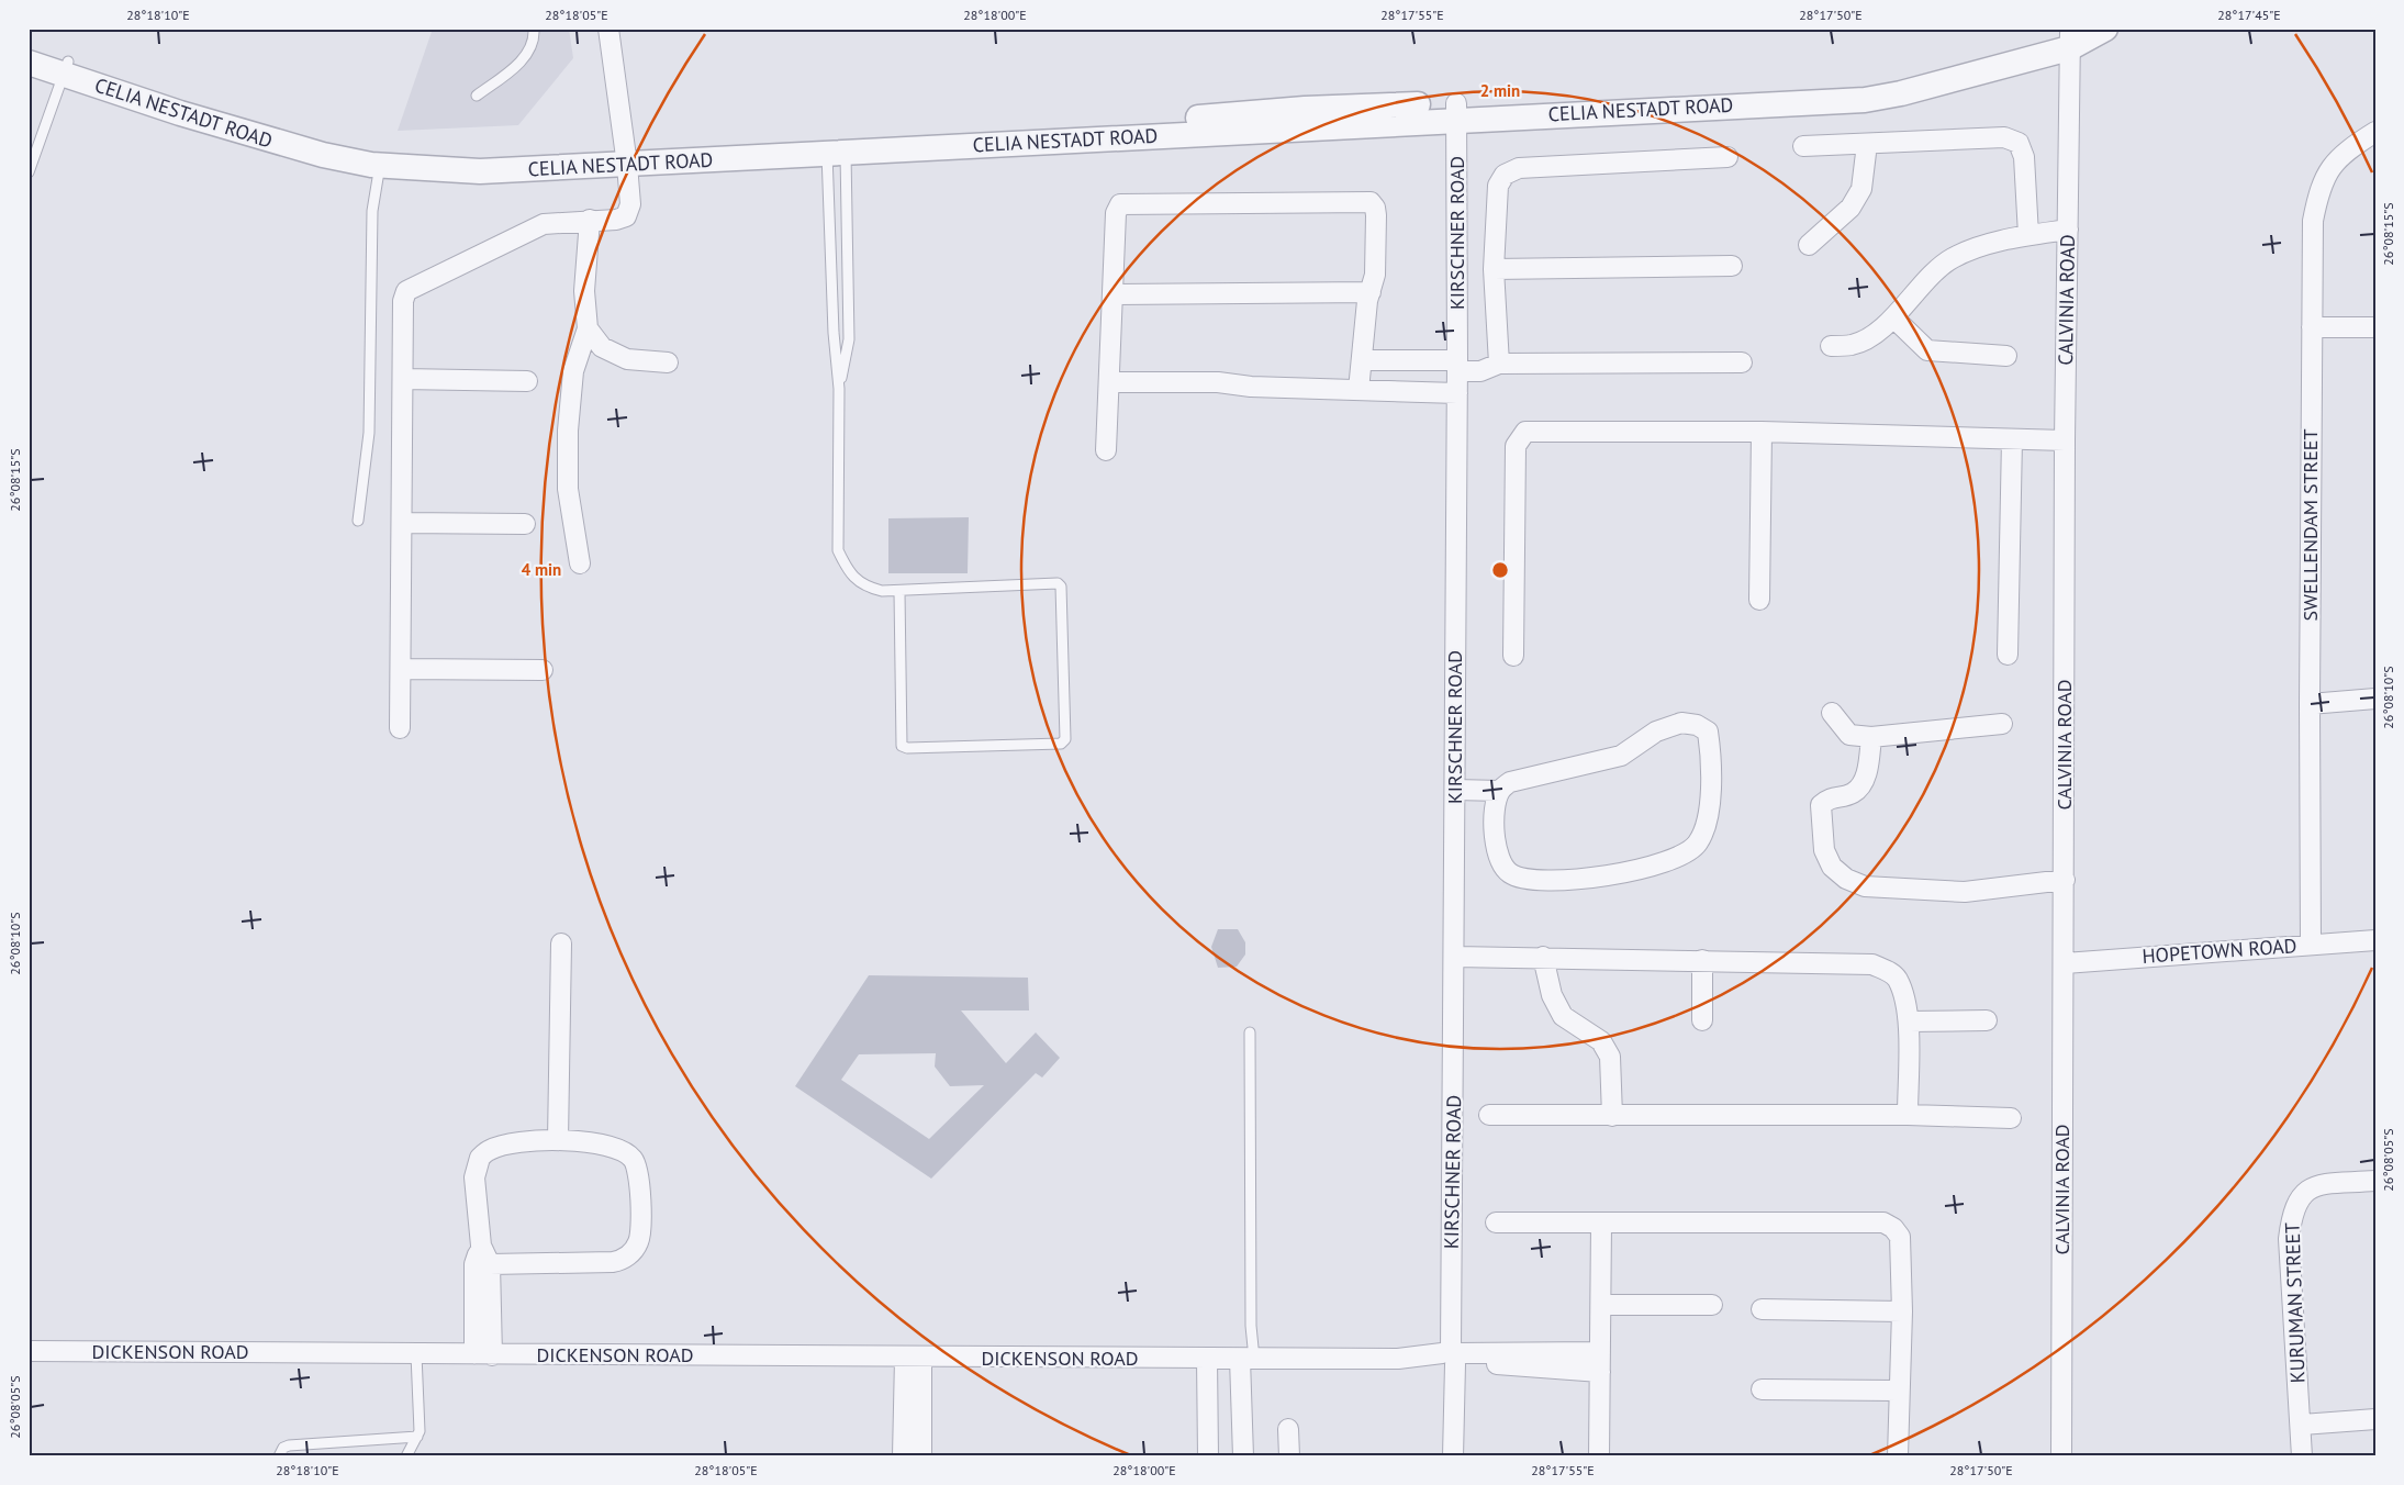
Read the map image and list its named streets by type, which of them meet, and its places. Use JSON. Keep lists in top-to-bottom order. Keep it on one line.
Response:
{"streets":{"street":["CELIA NESTADT ROAD","KIRSCHNER ROAD","CALVINIA ROAD","SWELLENDAM STREET","HOPETOWN ROAD","KURUMAN STREET","DICKENSON ROAD"]},"crossings":[["CELIA NESTADT ROAD","KIRSCHNER ROAD"],["CELIA NESTADT ROAD","CALVINIA ROAD"],["KIRSCHNER ROAD","DICKENSON ROAD"],["CALVINIA ROAD","HOPETOWN ROAD"],["SWELLENDAM STREET","HOPETOWN ROAD"]],"coordinates":["28°18'10\"E","28°18'05\"E","28°18'00\"E","28°17'55\"E","28°17'50\"E","28°17'45\"E","26°08'15\"S","26°08'10\"S","26°08'05\"S"],"rings":["2 min","4 min"]}
